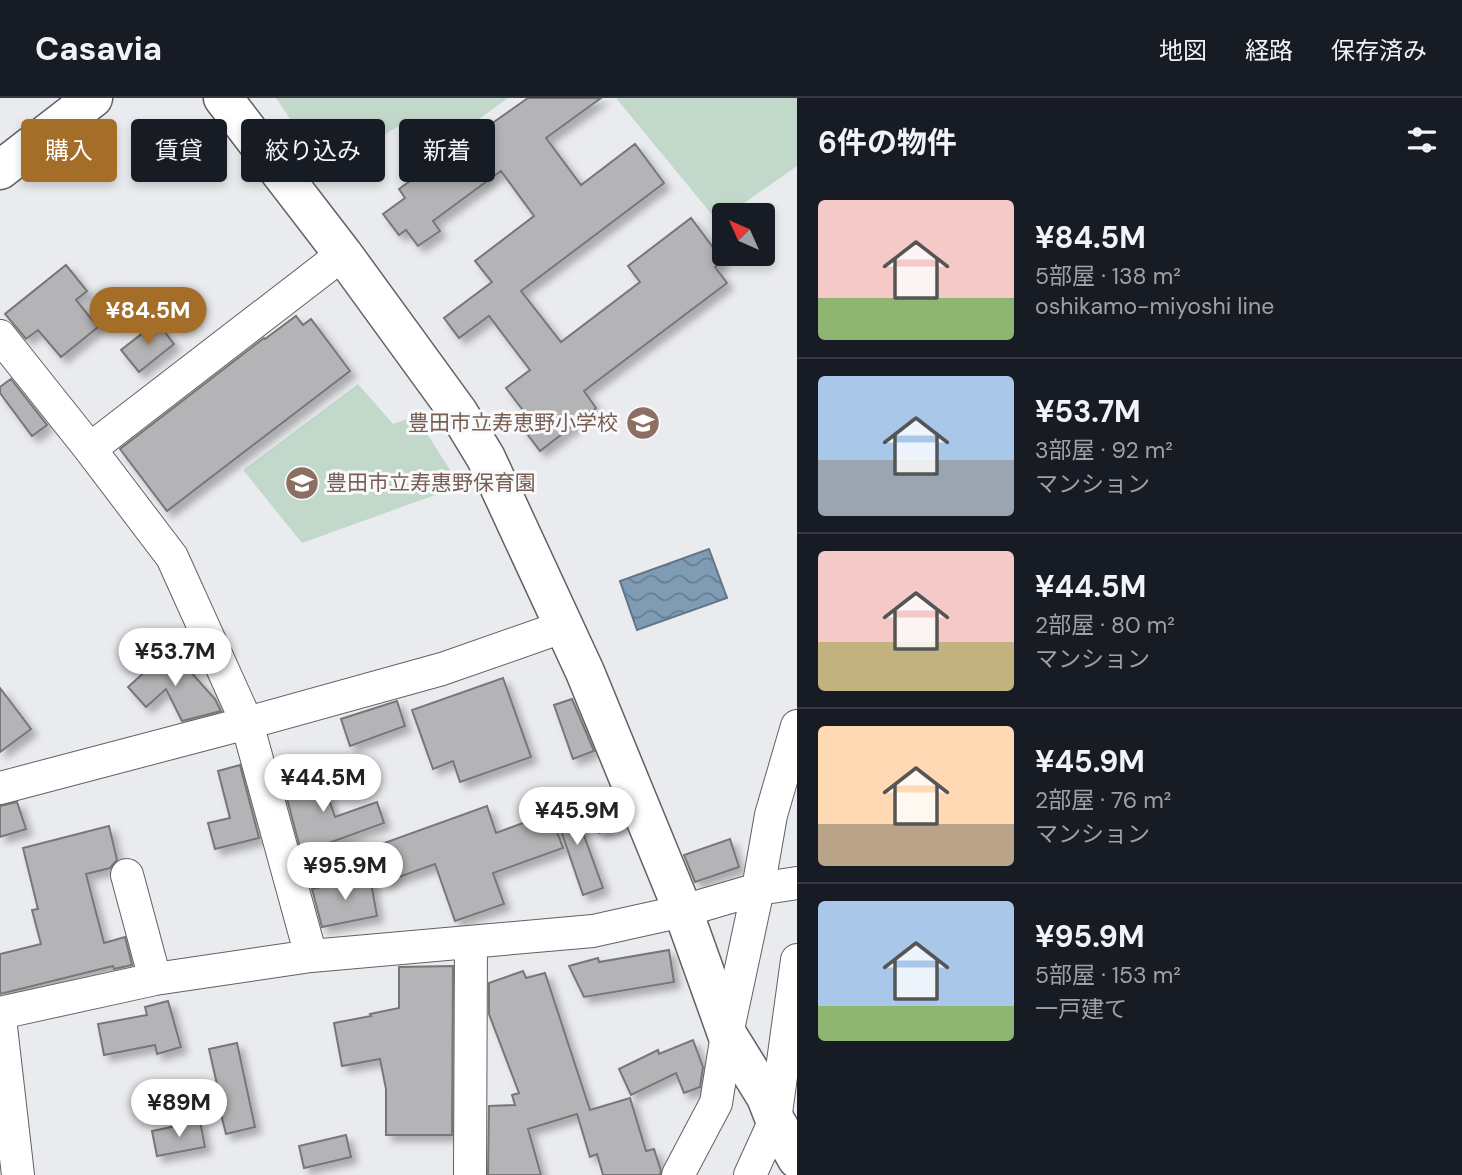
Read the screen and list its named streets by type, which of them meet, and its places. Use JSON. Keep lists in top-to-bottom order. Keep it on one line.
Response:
{"places":{"school or university":["豊田市立寿恵野小学校","豊田市立寿惠野保育園"]},"north":"top left","page":{"header":"Casavia","nav":["地図","経路","保存済み"],"heading":"6件の物件","chip":["購入","賃貸","絞り込み","新着"],"list":[{"name":"¥84.5M","note":"5部屋 · 138 m² · oshikamo-miyoshi line"},{"name":"¥53.7M","note":"3部屋 · 92 m² · マンション"},{"name":"¥44.5M","note":"2部屋 · 80 m² · マンション"},{"name":"¥45.9M","note":"2部屋 · 76 m² · マンション"},{"name":"¥95.9M","note":"5部屋 · 153 m² · 一戸建て"}],"price":["¥84.5M","¥53.7M","¥44.5M","¥45.9M","¥95.9M","¥89M"]}}
